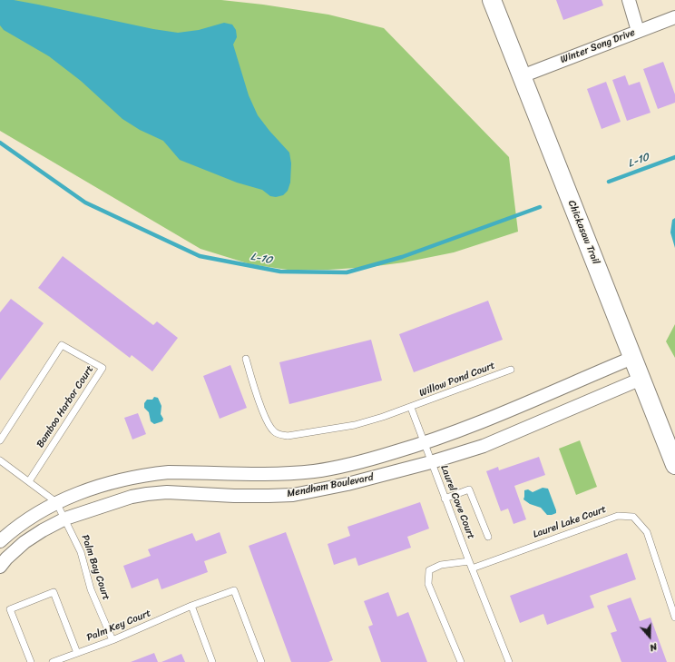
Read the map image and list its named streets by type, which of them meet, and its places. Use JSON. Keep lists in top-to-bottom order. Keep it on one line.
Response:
{"streets":{"street":["Winter Song Drive","Chickasaw Trail","Mendham Boulevard"],"lane":["Willow Pond Court","Bamboo Harbor Court","Laurel Cove Court","Laurel Lake Court","Palm Bay Court","Palm Key Court"]},"crossings":[["Winter Song Drive","Chickasaw Trail"],["Chickasaw Trail","Mendham Boulevard"],["Willow Pond Court","Mendham Boulevard"],["Willow Pond Court","Laurel Cove Court"],["Mendham Boulevard","Laurel Cove Court"],["Mendham Boulevard","Palm Bay Court"],["Laurel Cove Court","Laurel Lake Court"],["Palm Bay Court","Palm Key Court"]],"water":["L-10"],"north":"bottom"}
